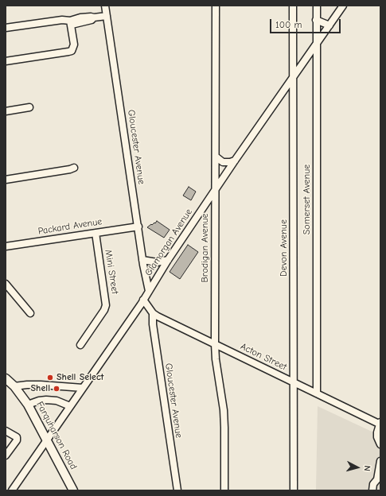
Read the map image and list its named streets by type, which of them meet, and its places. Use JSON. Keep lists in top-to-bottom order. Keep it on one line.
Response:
{"streets":{"main road":["Farquharson Road"],"street":["Gloucester Avenue","Somerset Avenue","Packard Avenue","Glamorgan Avenue","Brodigan Avenue","Devon Avenue","Mini Street","Acton Street"]},"crossings":[["Gloucester Avenue","Packard Avenue"],["Gloucester Avenue","Glamorgan Avenue"],["Gloucester Avenue","Acton Street"],["Somerset Avenue","Glamorgan Avenue"],["Somerset Avenue","Acton Street"],["Packard Avenue","Mini Street"],["Glamorgan Avenue","Brodigan Avenue"],["Glamorgan Avenue","Devon Avenue"],["Glamorgan Avenue","Acton Street"],["Glamorgan Avenue","Farquharson Road"],["Brodigan Avenue","Acton Street"],["Devon Avenue","Acton Street"]],"places":["Shell Select","Shell"],"scale_bar":"100 m","north":"right"}
